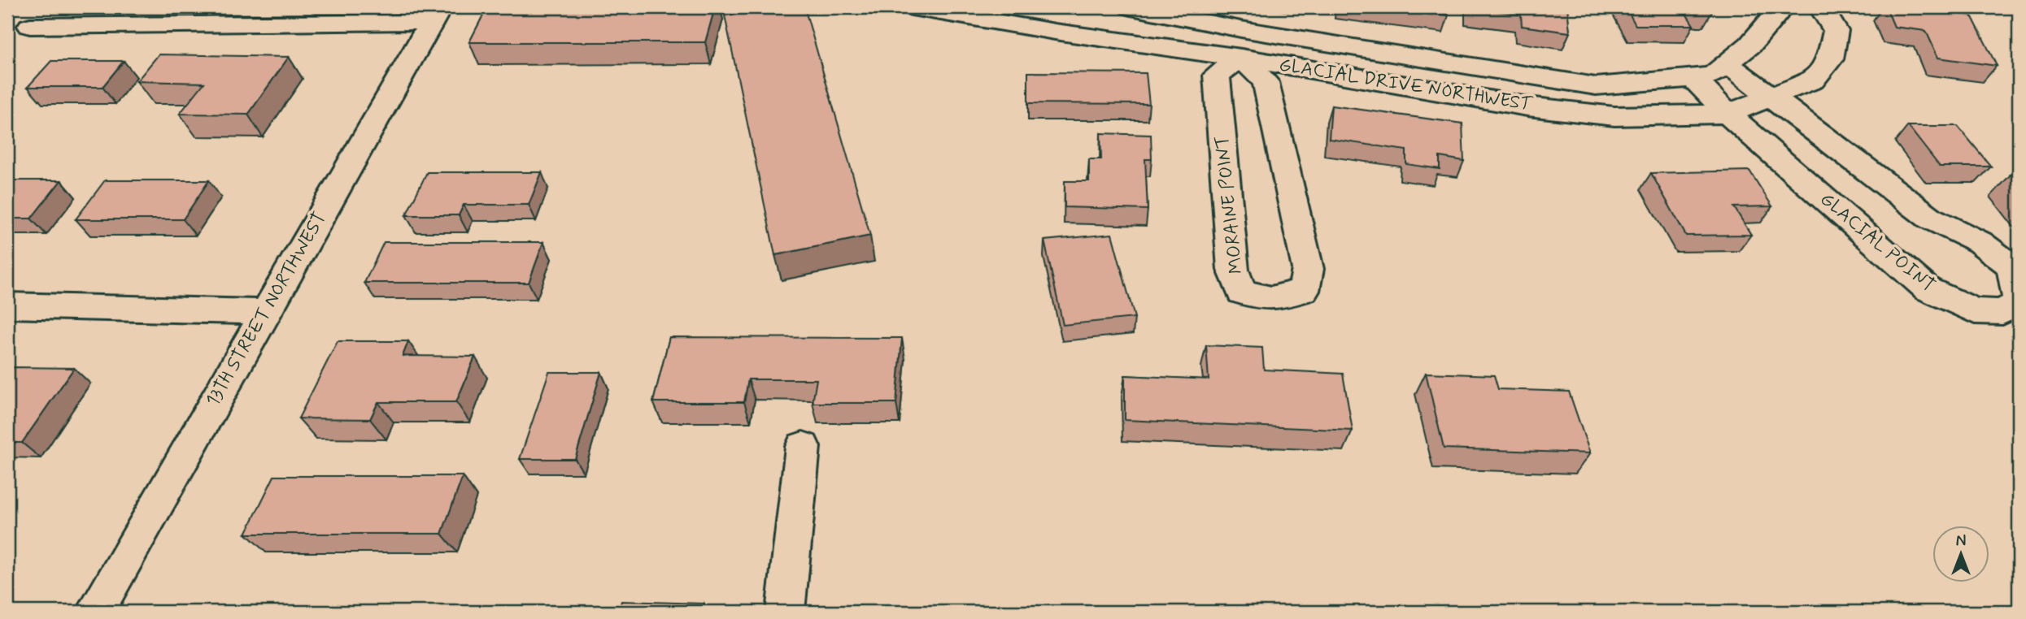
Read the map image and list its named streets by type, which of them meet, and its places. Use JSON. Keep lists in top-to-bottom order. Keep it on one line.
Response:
{"streets":{"street":["GLACIAL DRIVE NORTHWEST","MORAINE POINT","GLACIAL POINT","13TH STREET NORTHWEST"]},"crossings":[["GLACIAL DRIVE NORTHWEST","MORAINE POINT"],["GLACIAL DRIVE NORTHWEST","GLACIAL POINT"]],"north":"top"}
